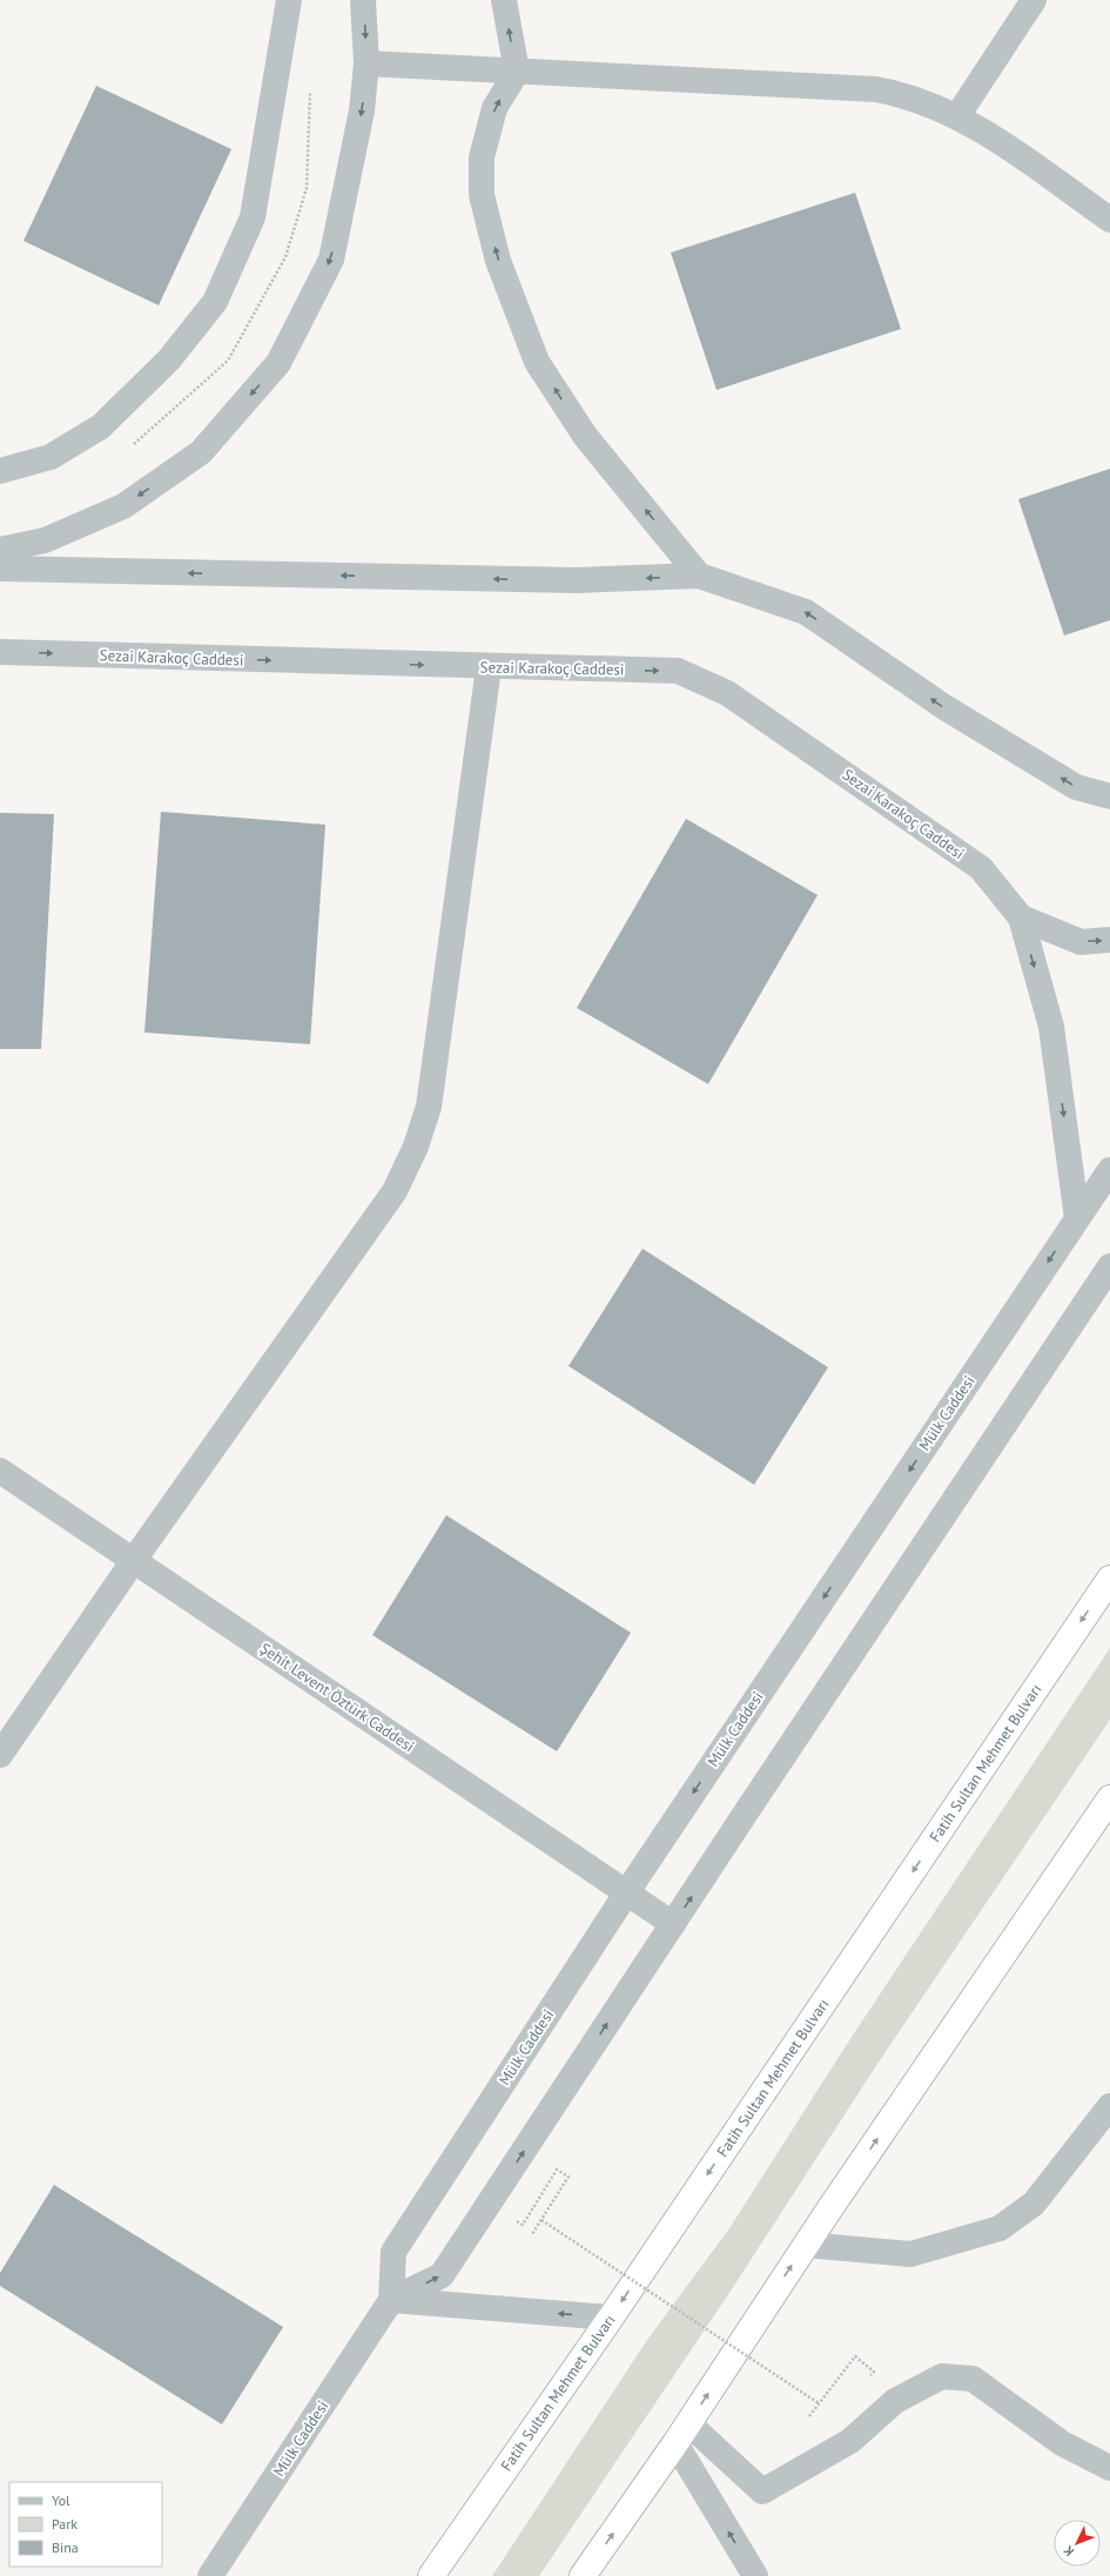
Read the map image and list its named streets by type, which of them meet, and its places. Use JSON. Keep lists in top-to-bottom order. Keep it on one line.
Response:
{"streets":{"highway":["Fatih Sultan Mehmet Bulvarı"],"street":["Sezai Karakoç Caddesi","Mülk Caddesi","Şehit Levent Öztürk Caddesi"]},"crossings":[["Sezai Karakoç Caddesi","Mülk Caddesi"],["Mülk Caddesi","Şehit Levent Öztürk Caddesi"]],"legend":["Yol","Park","Bina"],"north":"bottom left"}
